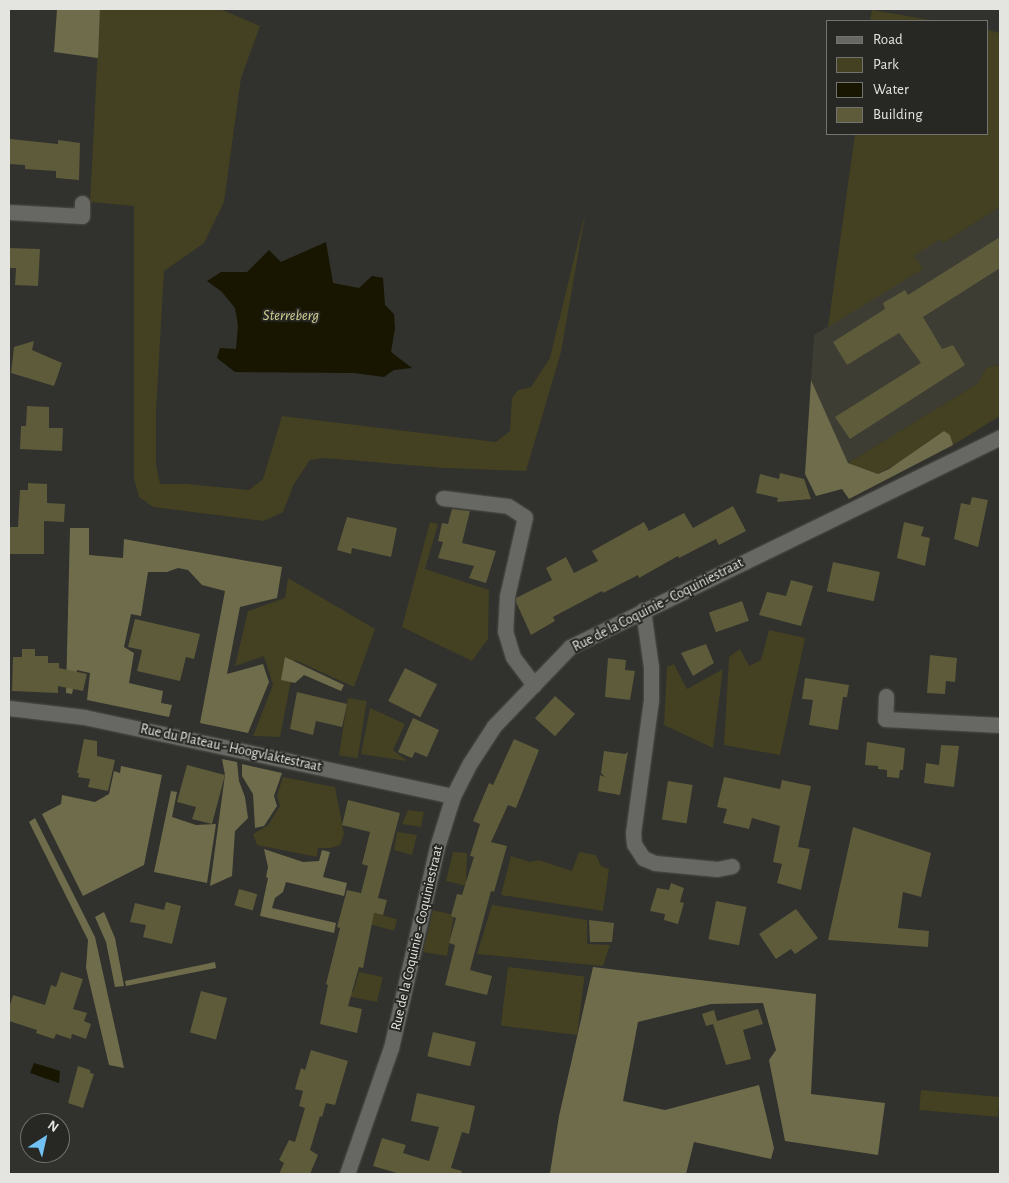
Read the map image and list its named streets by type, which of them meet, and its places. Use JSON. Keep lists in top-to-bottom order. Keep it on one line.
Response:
{"streets":{"street":["Rue de la Coquinie - Coquiniestraat","Rue du Plateau - Hoogvlaktestraat"]},"crossings":[["Rue de la Coquinie - Coquiniestraat","Rue du Plateau - Hoogvlaktestraat"]],"water":["Sterreberg"],"legend":["Road","Park","Water","Building"],"north":"top right"}
